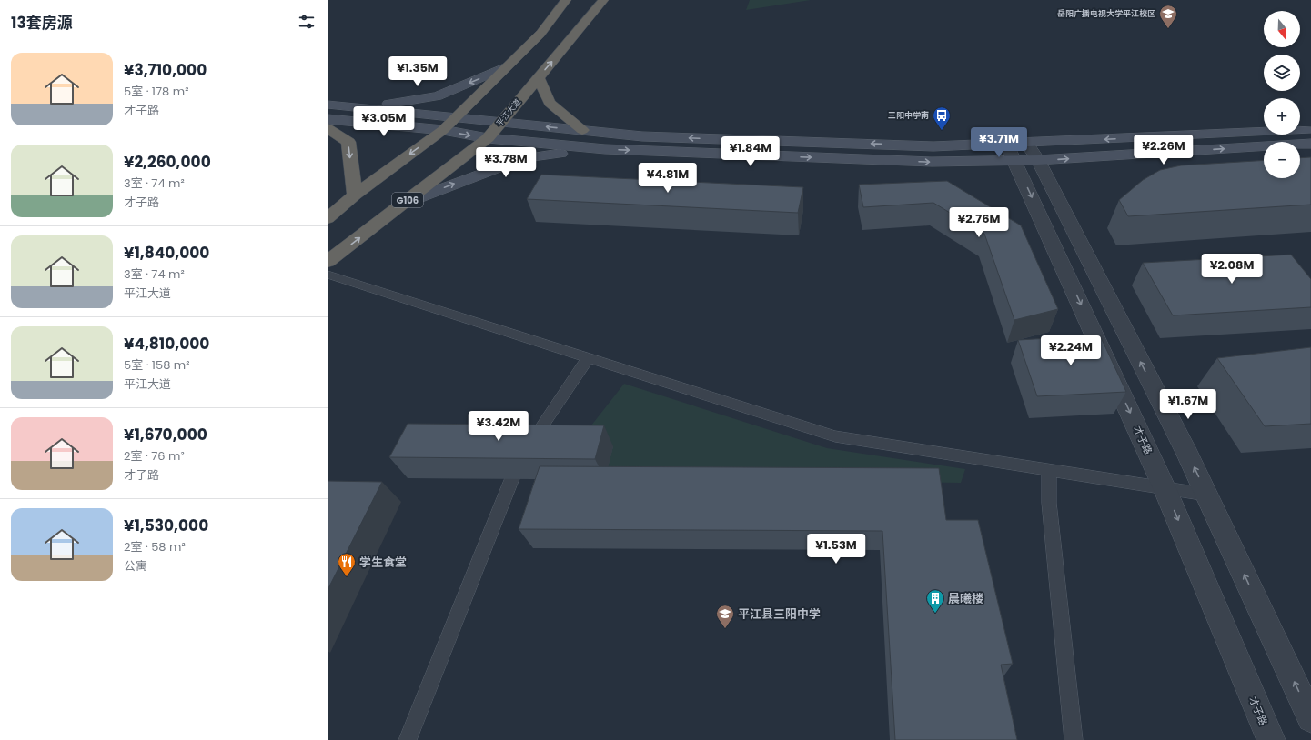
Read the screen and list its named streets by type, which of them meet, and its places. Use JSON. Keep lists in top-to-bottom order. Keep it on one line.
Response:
{"streets":{"highway":["平江大道","G106"],"street":["才子路"]},"places":{"school or university":["岳阳广播电视大学平江校区","平江县三阳中学"],"bus stop":["三阳中学南"],"restaurant":["学生食堂"],"building":["晨曦楼"]},"north":"bottom","page":{"heading":"13套房源","map_buttons":["+","−"],"list":[{"name":"¥3,710,000","note":"5室 · 178 m² · 才子路"},{"name":"¥2,260,000","note":"3室 · 74 m² · 才子路"},{"name":"¥1,840,000","note":"3室 · 74 m² · 平江大道"},{"name":"¥4,810,000","note":"5室 · 158 m² · 平江大道"},{"name":"¥1,670,000","note":"2室 · 76 m² · 才子路"},{"name":"¥1,530,000","note":"2室 · 58 m² · 公寓"}],"price":["¥1.35M","¥3.05M","¥3.71M","¥2.26M","¥1.84M","¥3.78M","¥4.81M","¥2.76M","¥2.08M","¥2.24M","¥1.67M","¥3.42M","¥1.53M"]}}
